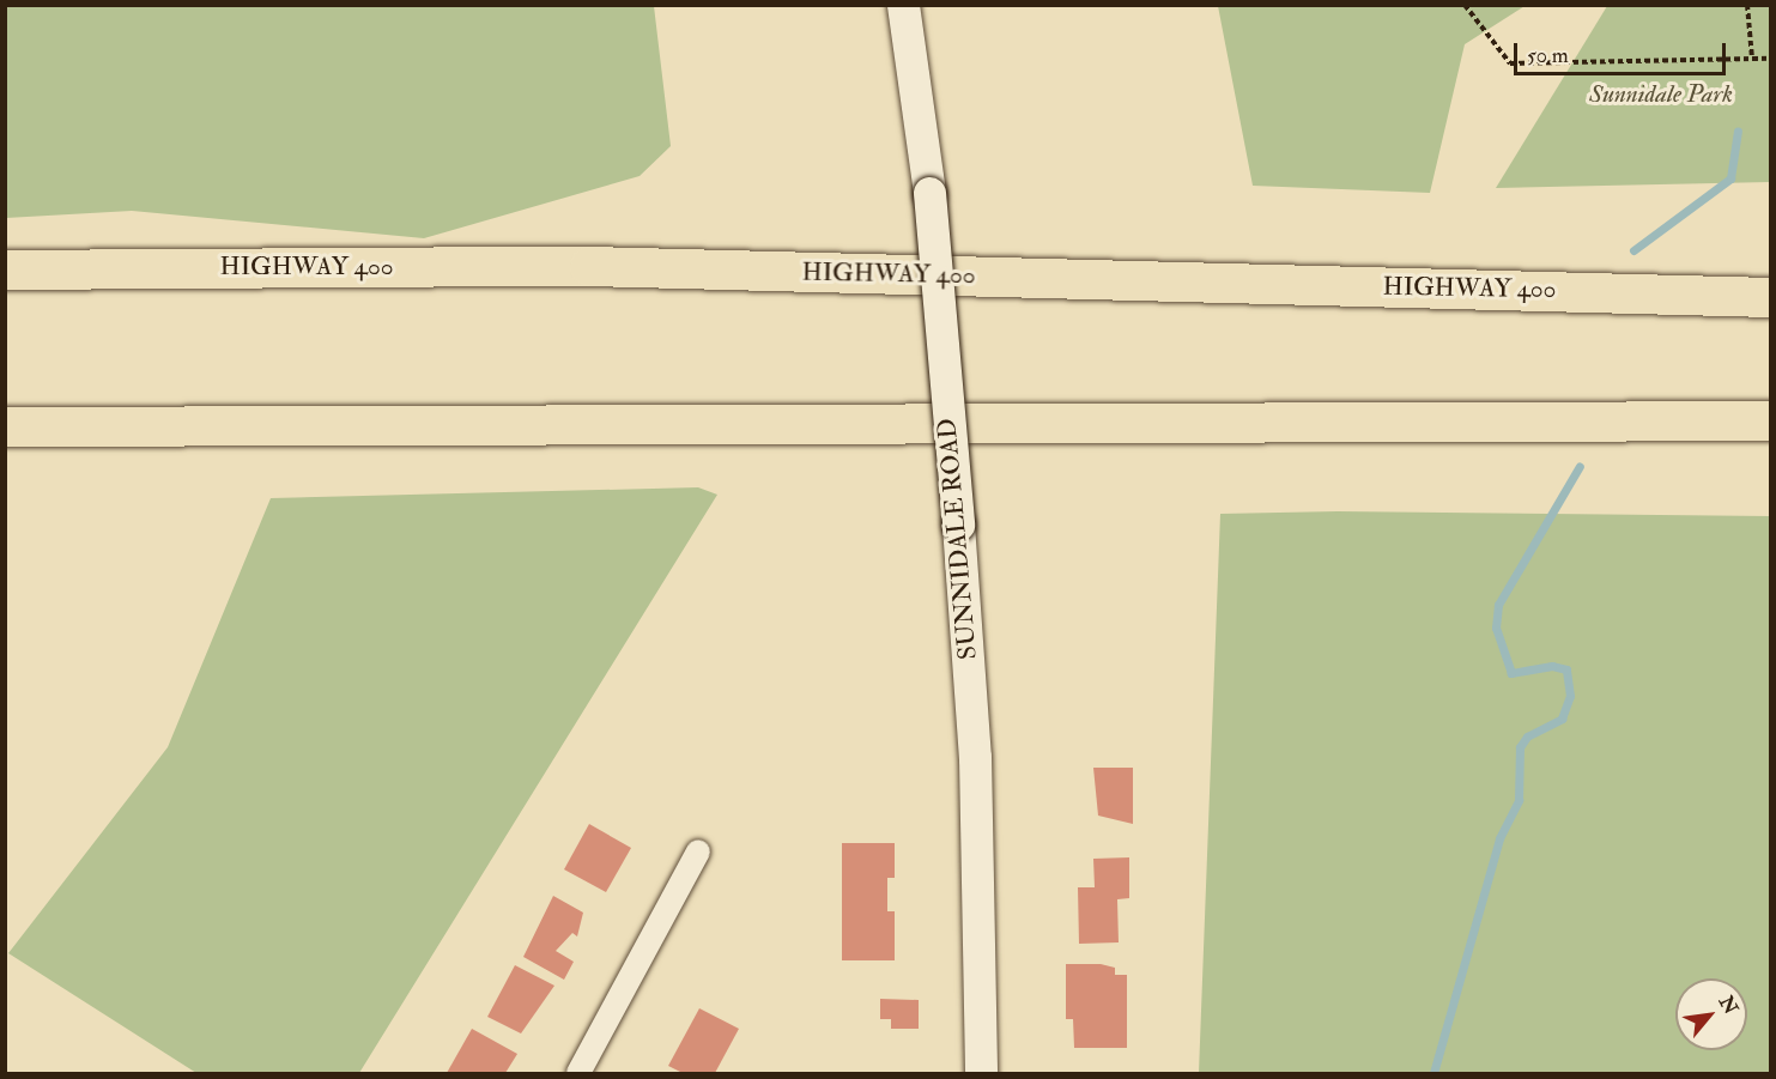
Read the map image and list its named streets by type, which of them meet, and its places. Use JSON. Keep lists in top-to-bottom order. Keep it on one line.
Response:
{"streets":{"highway":["HIGHWAY 400"],"main road":["SUNNIDALE ROAD"]},"parks":["Sunnidale Park"],"scale_bar":"50 m","north":"top right"}
